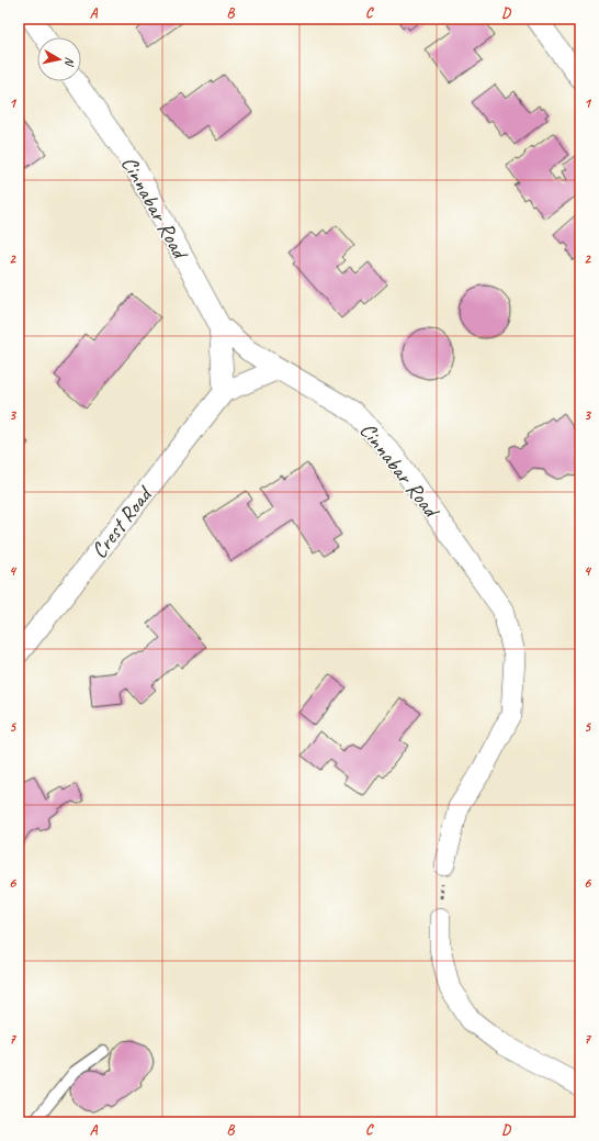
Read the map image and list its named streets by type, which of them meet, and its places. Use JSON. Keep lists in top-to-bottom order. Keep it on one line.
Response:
{"streets":{"street":["Cinnabar Road","Crest Road"]},"crossings":[["Cinnabar Road","Crest Road"]],"north":"right","grid":{"columns":["A","B","C","D"],"rows":["1","2","3","4","5","6","7"]}}
